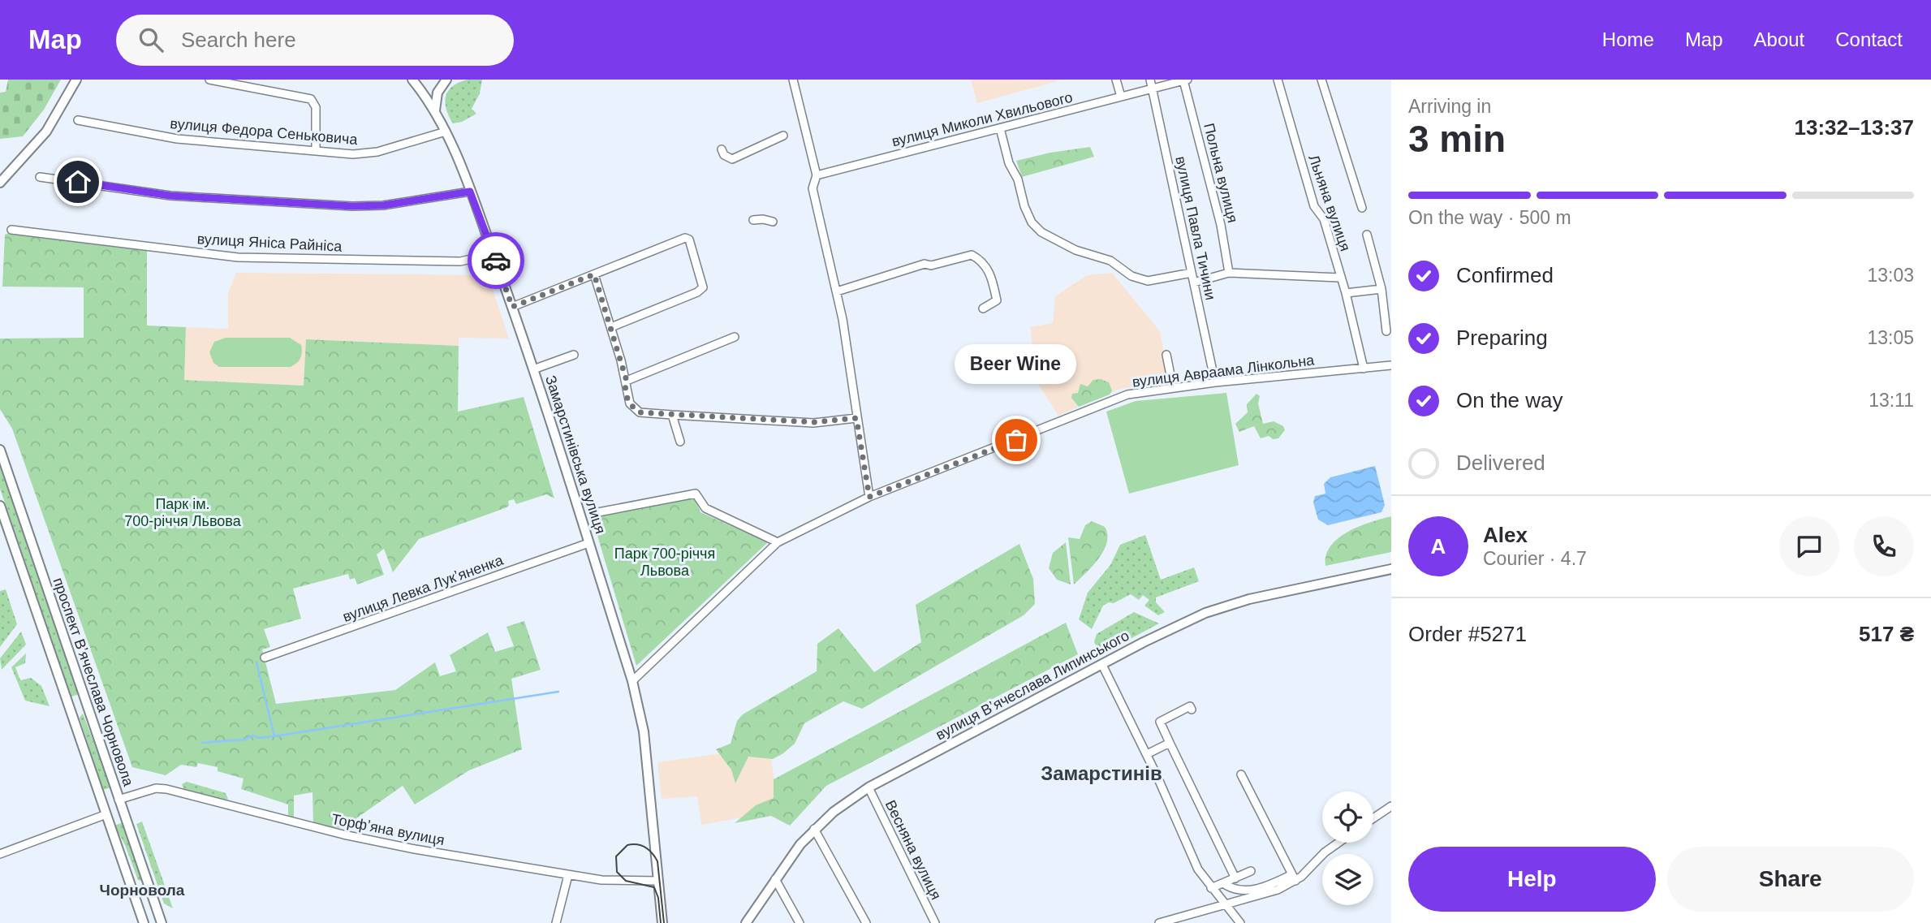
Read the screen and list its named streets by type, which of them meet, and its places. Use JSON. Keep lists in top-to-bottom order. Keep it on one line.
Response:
{"streets":{"main road":["Замарстинівська вулиця","проспект Вʼячеслава Чорновола","вулиця Вʼячеслава Липинського"],"street":["вулиця Миколи Хвильового","вулиця Федора Сеньковича","Польна вулиця","Льняна вулиця","вулиця Павла Тичини","вулиця Яніса Райніса","вулиця Авраама Лінкольна","вулиця Левка Лукʼяненка","Торфʼяна вулиця","Весняна вулиця"]},"crossings":[["вулиця Миколи Хвильового","Польна вулиця"],["вулиця Миколи Хвильового","вулиця Павла Тичини"],["вулиця Федора Сеньковича","Замарстинівська вулиця"],["Льняна вулиця","вулиця Авраама Лінкольна"],["вулиця Павла Тичини","вулиця Авраама Лінкольна"],["вулиця Яніса Райніса","Замарстинівська вулиця"],["вулиця Авраама Лінкольна","Замарстинівська вулиця"],["Замарстинівська вулиця","вулиця Левка Лукʼяненка"],["Замарстинівська вулиця","Торфʼяна вулиця"],["проспект Вʼячеслава Чорновола","Торфʼяна вулиця"],["вулиця Вʼячеслава Липинського","Весняна вулиця"]],"districts":["Замарстинів","Чорновола"],"parks":["Парк ім. 700-річчя Львова","Парк 700-річчя Львова"],"places":["Beer Wine"],"page":{"header":"Map","search":"Search here","nav":["Home","Map","About","Contact"],"heading":["3 min","Arriving in","13:32–13:37"],"panel":["Alex","Courier · 4.7","Order #5271","517 ₴"],"bar":"On the way · 500 m","list":[["Confirmed","13:03"],["Preparing","13:05"],["On the way","13:11"],"Delivered"],"bubble":"Beer Wine","round":"A","buttons":["Help","Share"]}}
